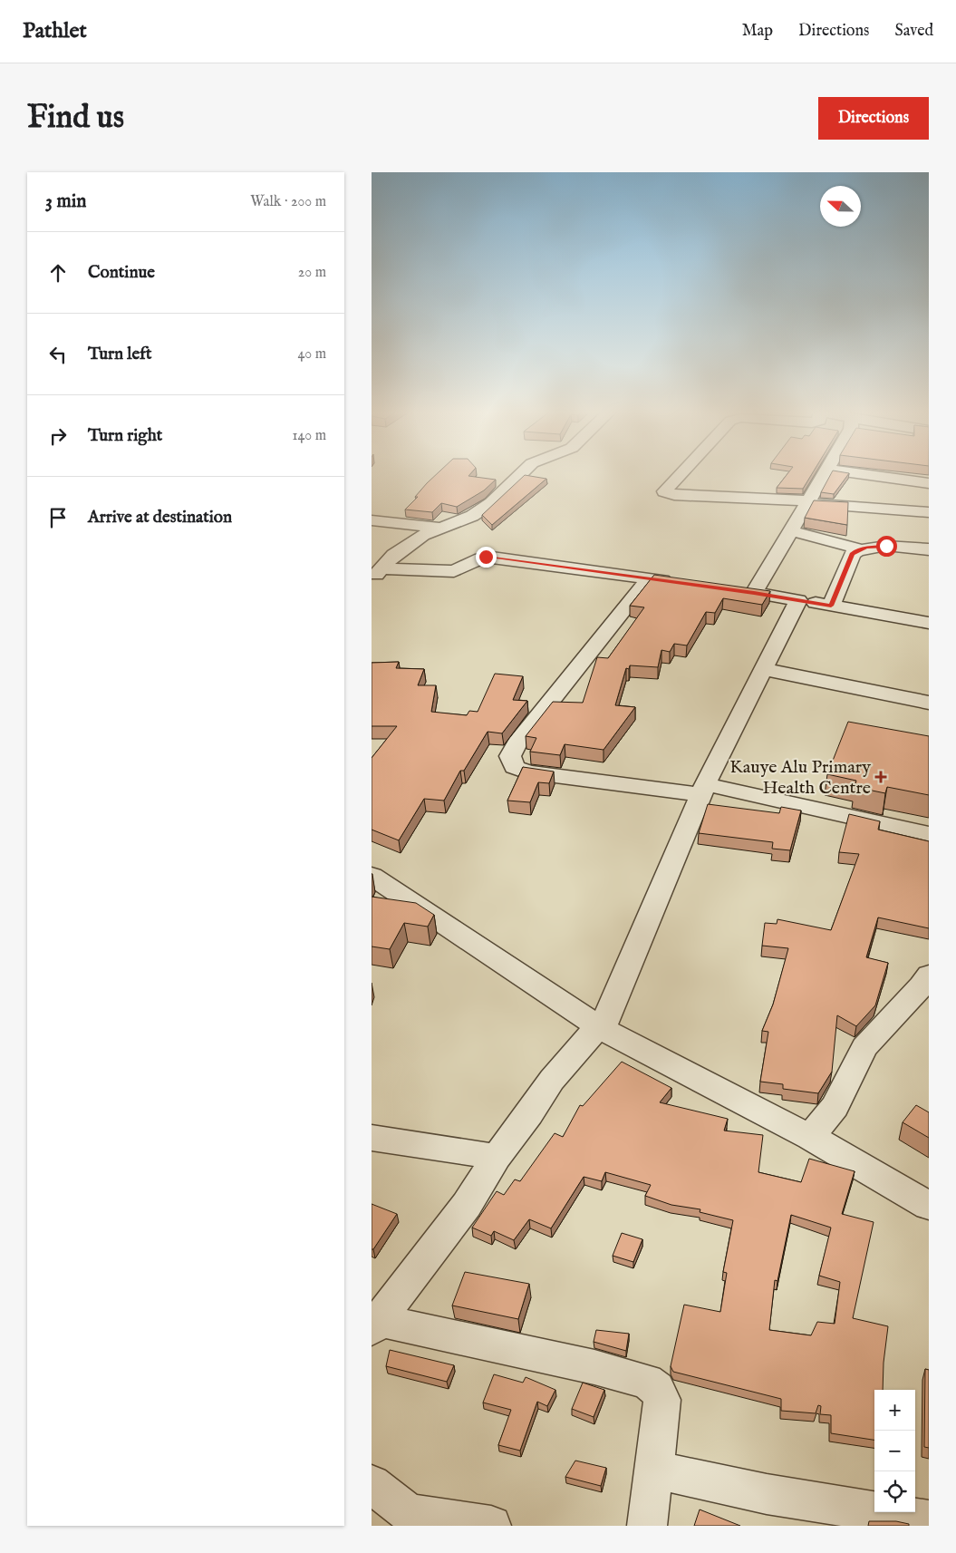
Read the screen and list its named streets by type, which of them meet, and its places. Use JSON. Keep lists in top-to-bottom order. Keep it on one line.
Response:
{"places":{"health":["Kauye Alu Primary Health Centre"]},"north":"left","page":{"header":"Pathlet","nav":["Map","Directions","Saved"],"buttons":"Directions","title":"Find us","heading":["3 min","Walk · 200 m"],"list":[["Continue","20 m"],["Turn left","40 m"],["Turn right","140 m"],"Arrive at destination"],"map_buttons":["+","−"]}}
